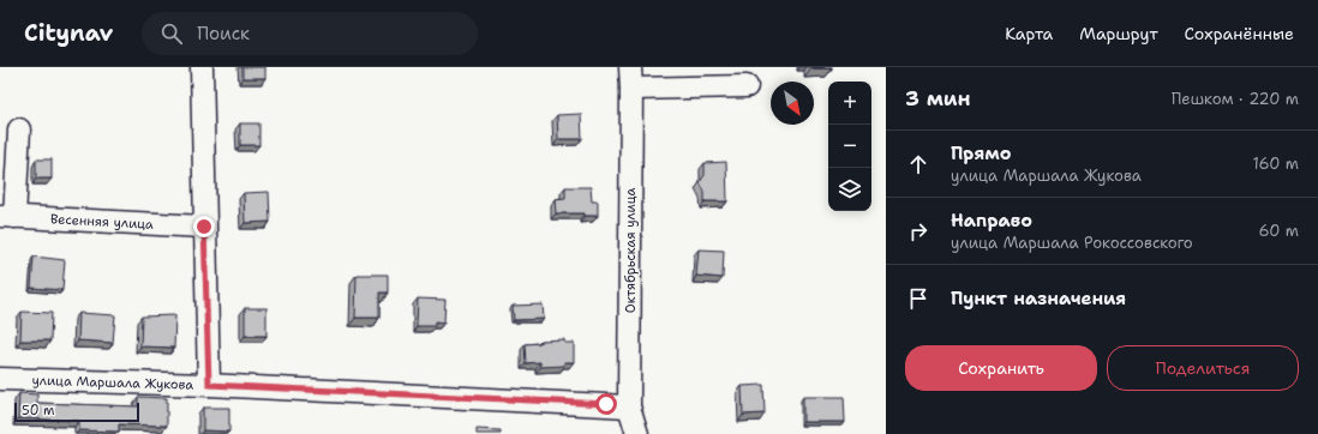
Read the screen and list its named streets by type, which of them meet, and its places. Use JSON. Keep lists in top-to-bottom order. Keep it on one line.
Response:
{"streets":{"street":["Весенняя улица","Октябрьская улица","улица Маршала Жукова"]},"crossings":[["Октябрьская улица","улица Маршала Жукова"]],"scale_bar":"50 m","north":"bottom right","page":{"header":"Citynav","search":"Поиск","nav":["Карта","Маршрут","Сохранённые"],"heading":["3 мин","Пешком · 220 m"],"map_buttons":["+","−"],"list":[["Прямо","улица Маршала Жукова","160 m"],["Направо","улица Маршала Рокоссовского","60 m"],"Пункт назначения"],"buttons":["Сохранить","Поделиться"],"scale":"50 m"}}
